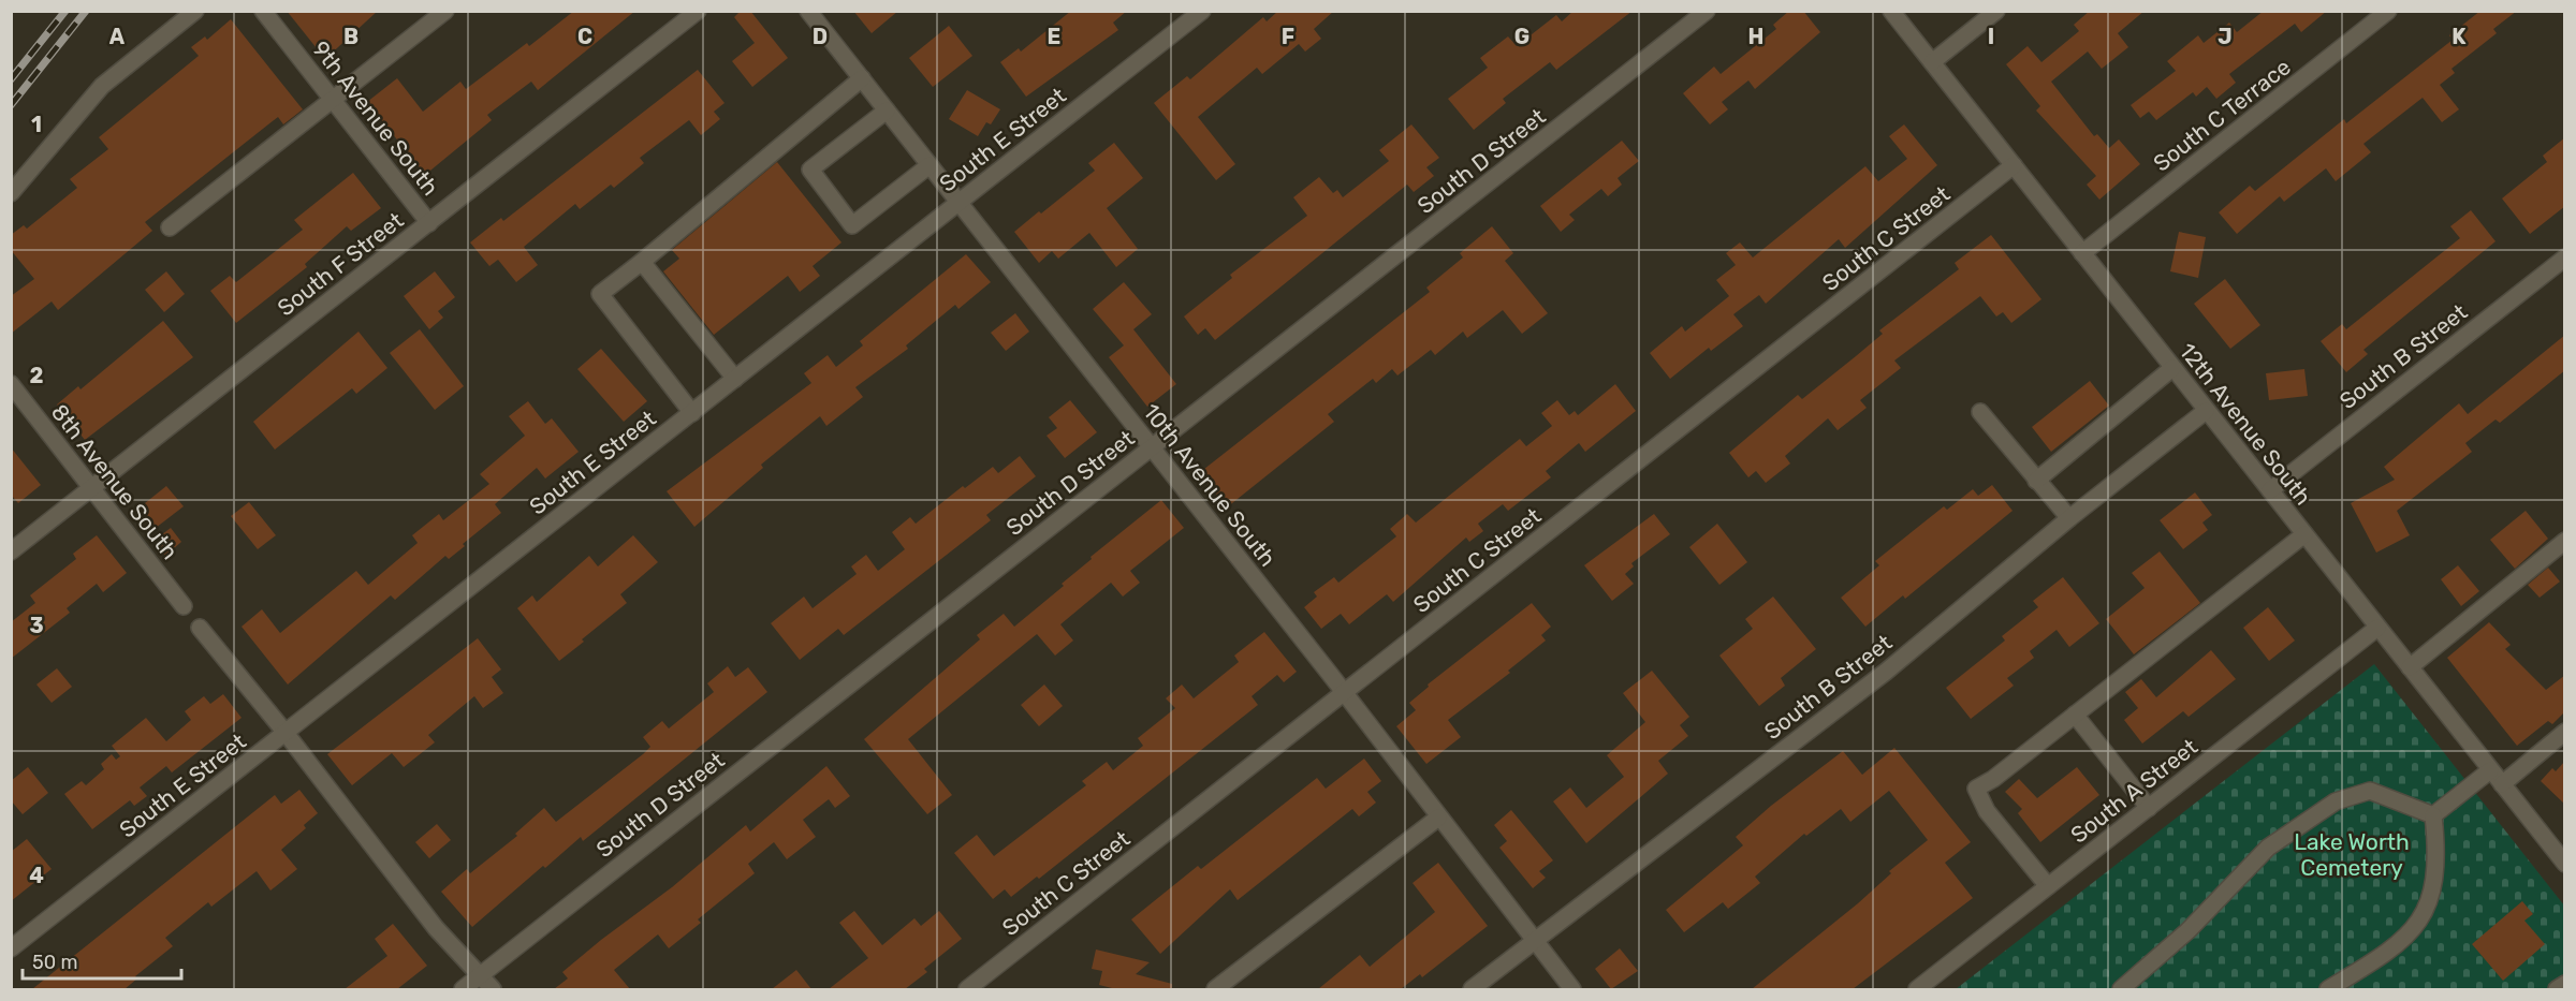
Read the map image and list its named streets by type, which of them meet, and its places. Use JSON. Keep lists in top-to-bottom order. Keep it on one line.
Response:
{"streets":{"street":["South C Terrace","9th Avenue South","South E Street","South D Street","South C Street","South F Street","South B Street","12th Avenue South","8th Avenue South","10th Avenue South","South A Street"]},"crossings":[["South C Terrace","12th Avenue South"],["9th Avenue South","South F Street"],["South E Street","10th Avenue South"],["South D Street","10th Avenue South"],["South C Street","12th Avenue South"],["South C Street","10th Avenue South"],["South F Street","8th Avenue South"],["South B Street","12th Avenue South"],["South B Street","10th Avenue South"],["12th Avenue South","South A Street"]],"parks":["Lake Worth Cemetery"],"scale_bar":"50 m","grid":{"columns":["A","B","C","D","E","F","G","H","I","J","K"],"rows":["1","2","3","4"]}}
